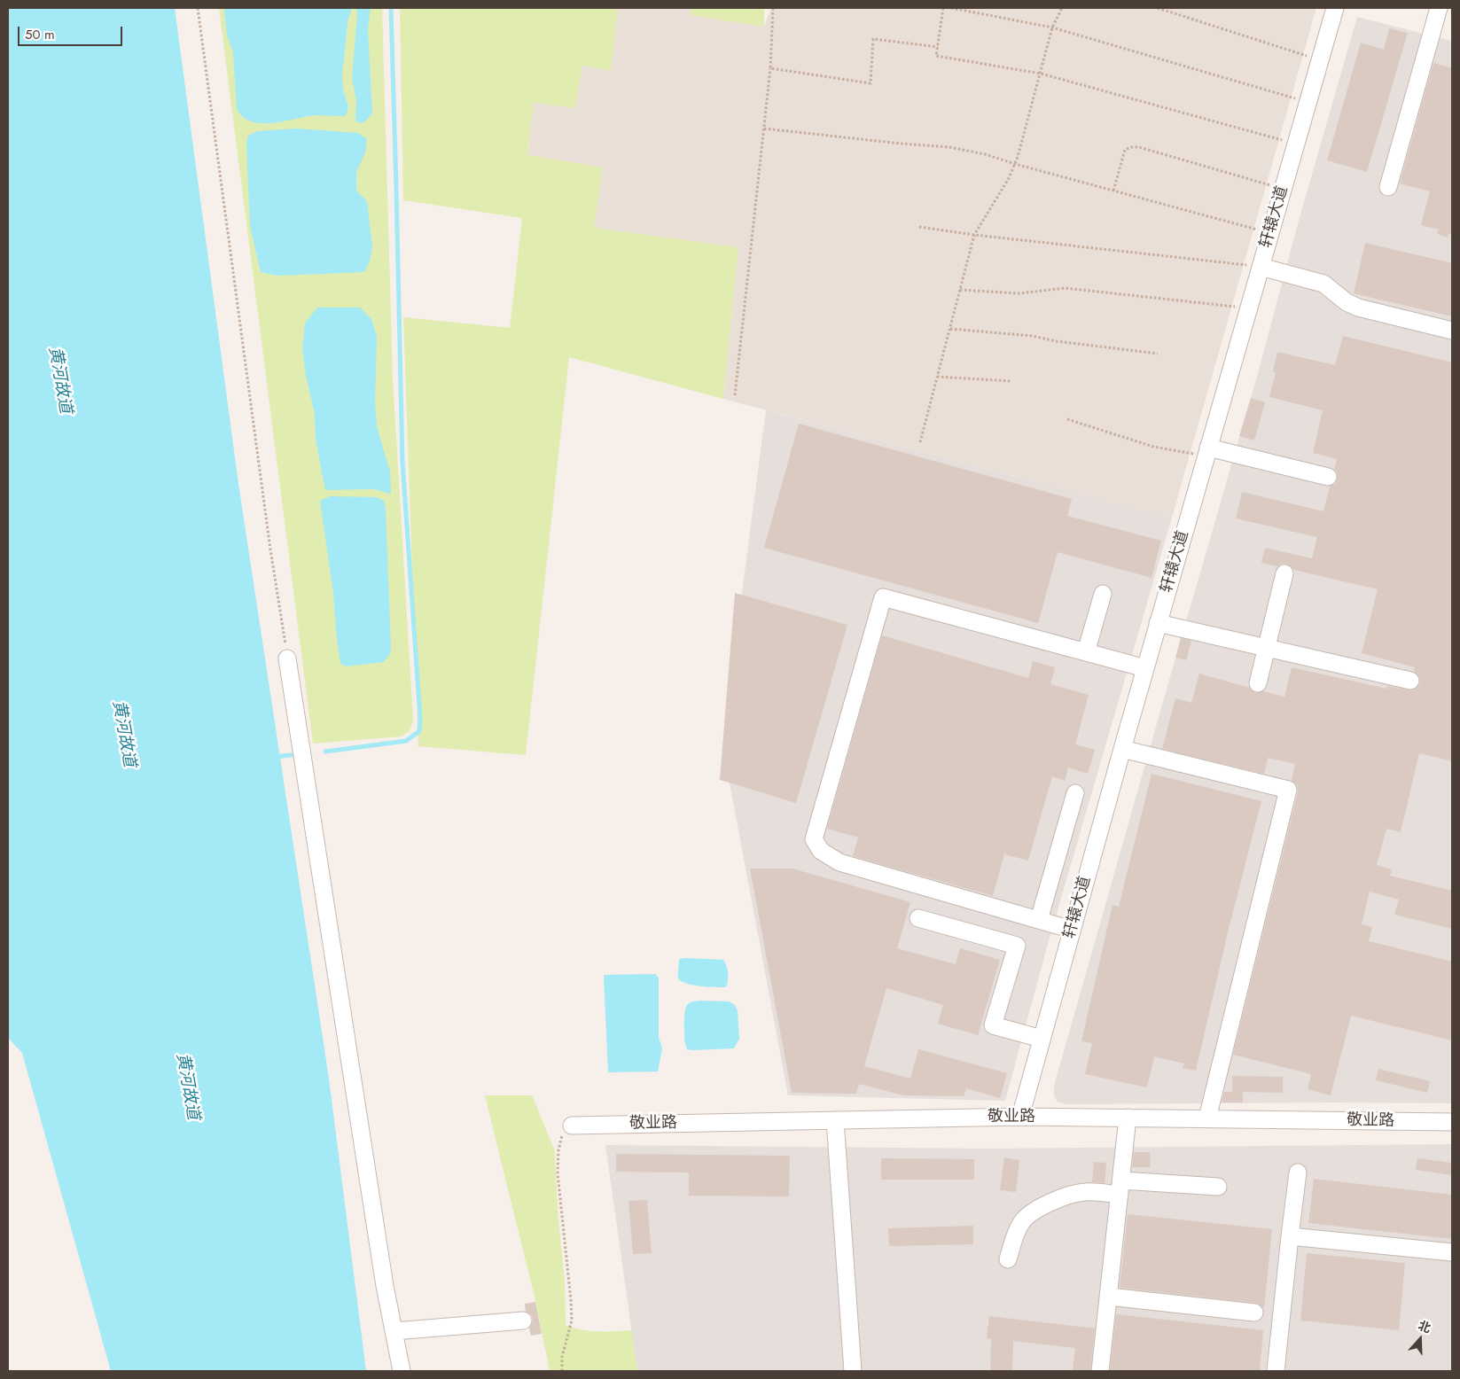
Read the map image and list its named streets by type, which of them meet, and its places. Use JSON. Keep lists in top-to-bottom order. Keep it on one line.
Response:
{"streets":{"street":["轩辕大道","敬业路"]},"crossings":[["轩辕大道","敬业路"]],"water":["黄河故道"],"scale_bar":"50 m","north":"top"}
